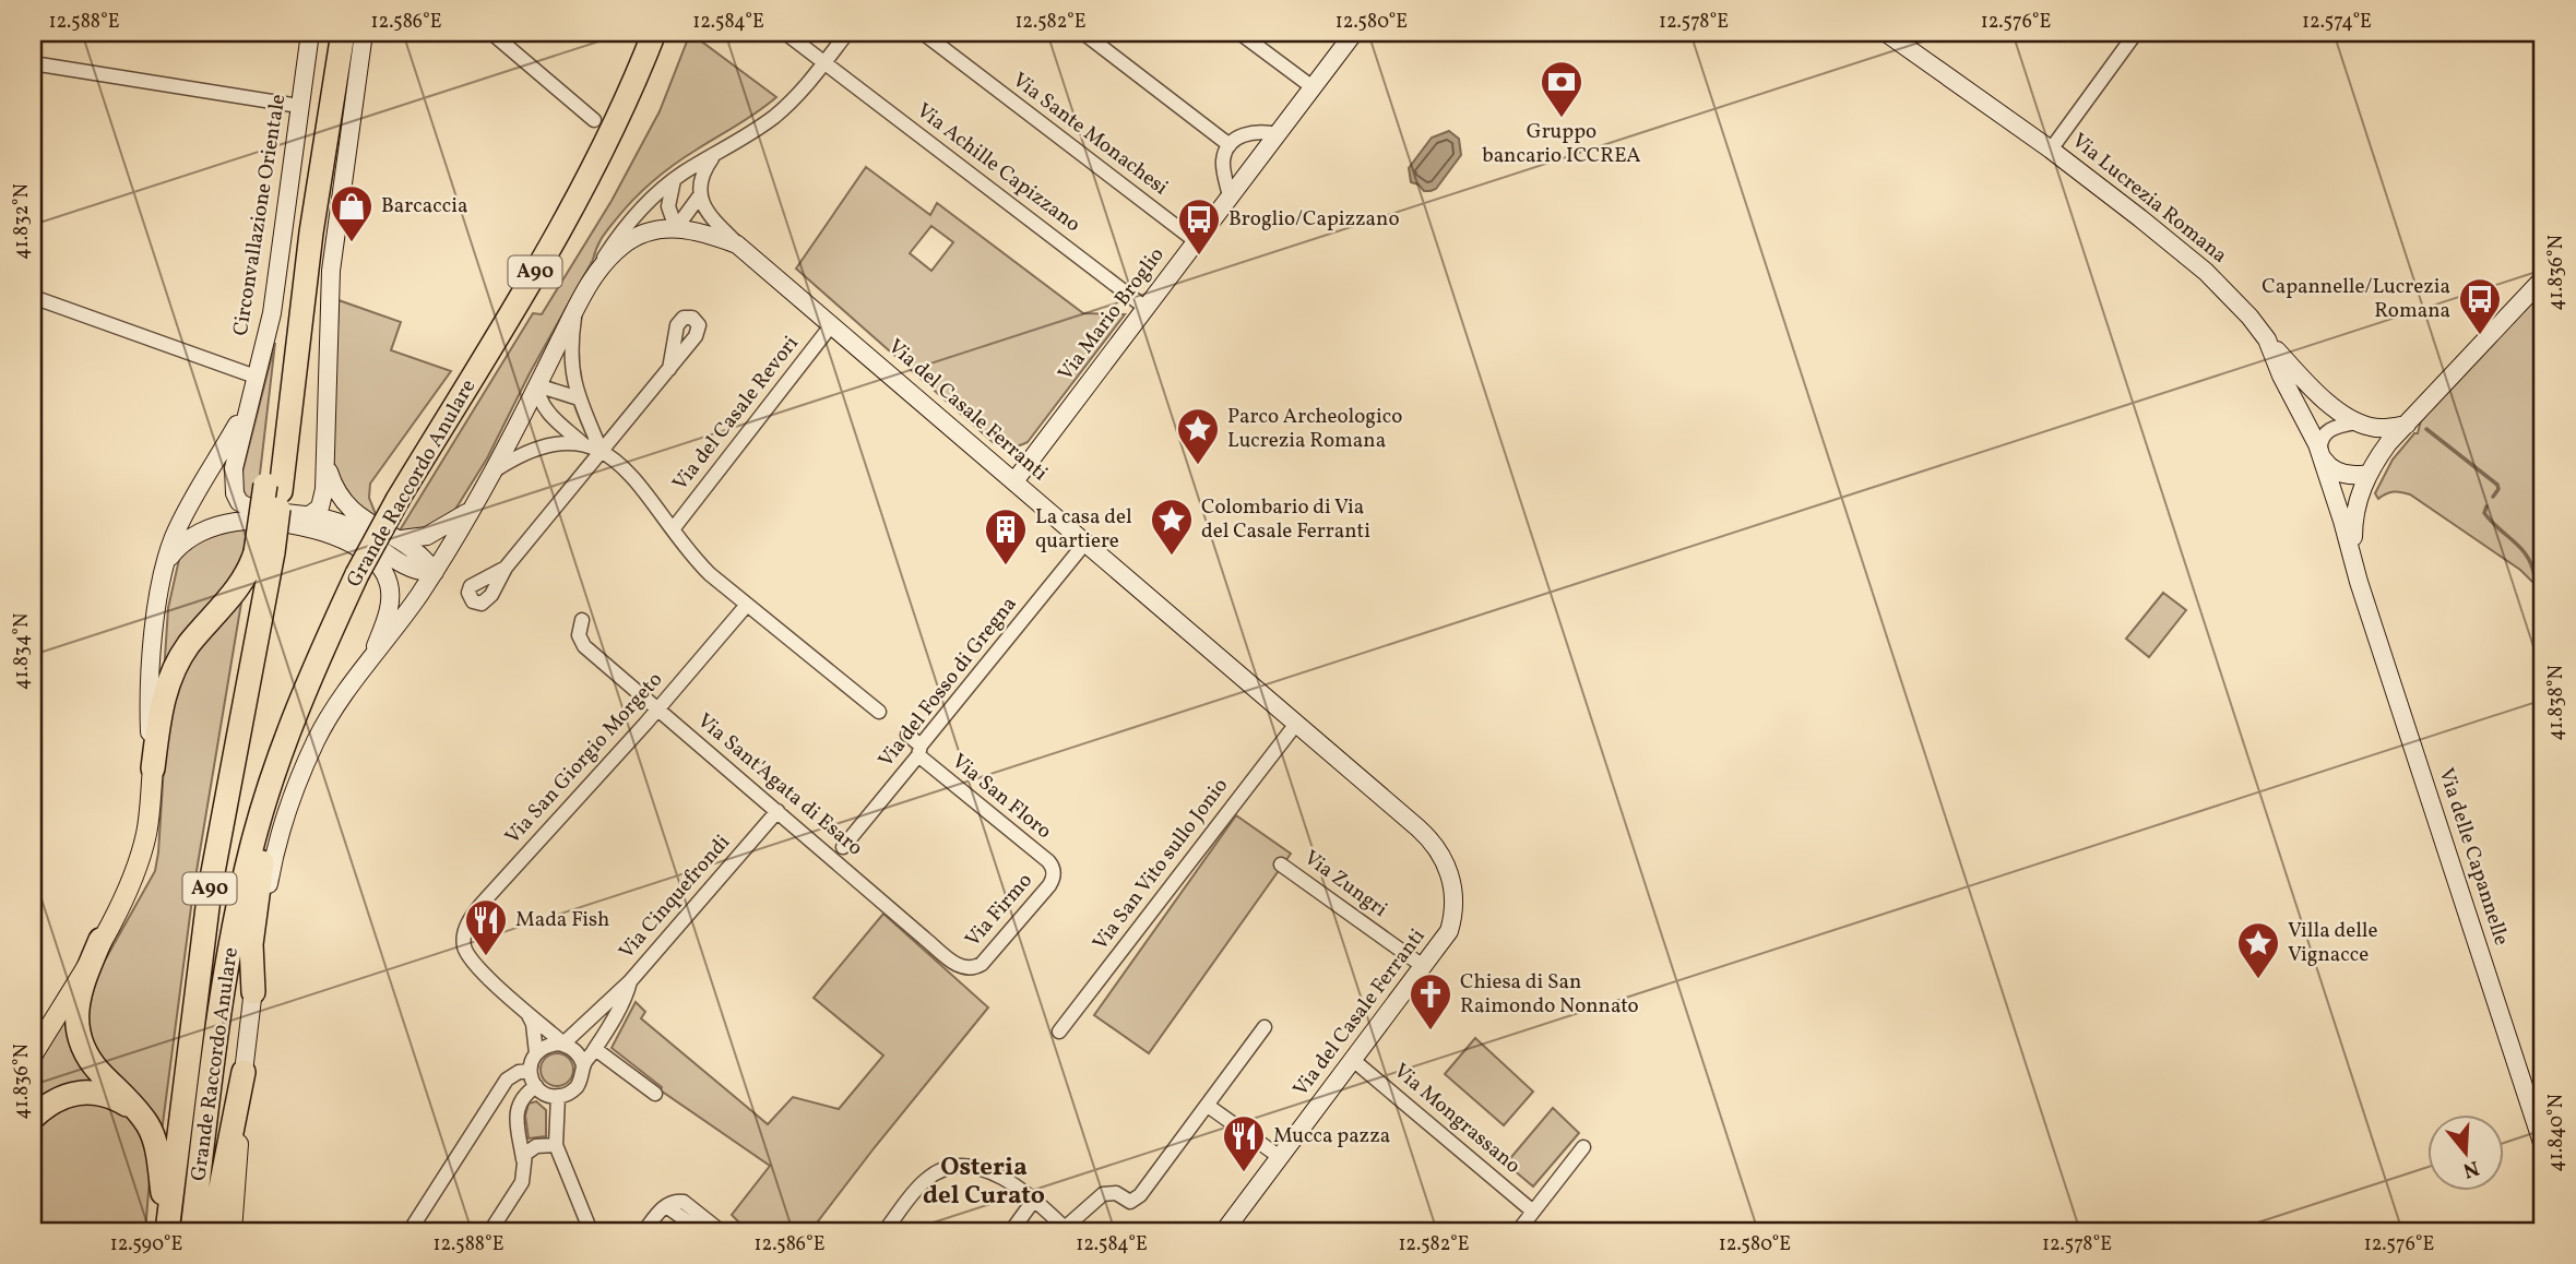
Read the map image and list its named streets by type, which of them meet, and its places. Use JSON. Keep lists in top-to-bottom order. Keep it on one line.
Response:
{"streets":{"highway":["A90","Grande Raccordo Anulare"],"street":["Via Sante Monachesi","Via Achille Capizzano","Via Lucrezia Romana","Circonvallazione Orientale","Via Mario Broglio","Via del Casale Ferranti","Via del Casale Revori","Via del Fosso di Gregna","Via San Giorgio Morgeto","Via Sant'Agata di Esaro","Via San Floro","Via delle Capannelle","Via San Vito sullo Jonio","Via Zungri","Via Cinquefrondi","Via Firmo","Via Mongrassano"]},"crossings":[["Via Sante Monachesi","Via Mario Broglio"],["Via Achille Capizzano","Via Mario Broglio"],["Via Lucrezia Romana","Via delle Capannelle"],["Circonvallazione Orientale","Via del Casale Ferranti"],["Via Mario Broglio","Via del Casale Ferranti"],["Via del Casale Ferranti","Via del Casale Revori"],["Via del Casale Ferranti","Via del Fosso di Gregna"],["Via del Casale Ferranti","Via San Vito sullo Jonio"],["Via del Casale Ferranti","Via Zungri"],["Via del Casale Ferranti","Via Mongrassano"],["Via del Fosso di Gregna","Via San Floro"],["Via San Giorgio Morgeto","Via Sant'Agata di Esaro"],["Via Sant'Agata di Esaro","Via Cinquefrondi"],["Via Sant'Agata di Esaro","Via Firmo"],["Via San Floro","Via Firmo"]],"districts":["Osteria del Curato"],"places":{"bank":["Gruppo bancario ICCREA"],"shop":["Barcaccia"],"bus stop":["Broglio/Capizzano","Capannelle/Lucrezia Romana"],"place":["Parco Archeologico Lucrezia Romana","Colombario di Via del Casale Ferranti","Villa delle Vignacce"],"building":["La casa del quartiere"],"restaurant":["Mada Fish","Mucca pazza"],"church":["Chiesa di San Raimondo Nonnato"]},"north":"bottom","coordinates":["12.588°E","12.586°E","12.584°E","12.582°E","12.580°E","12.578°E","12.576°E","12.574°E","41.832°N","41.836°N","41.834°N","41.838°N","41.840°N","12.590°E"]}
